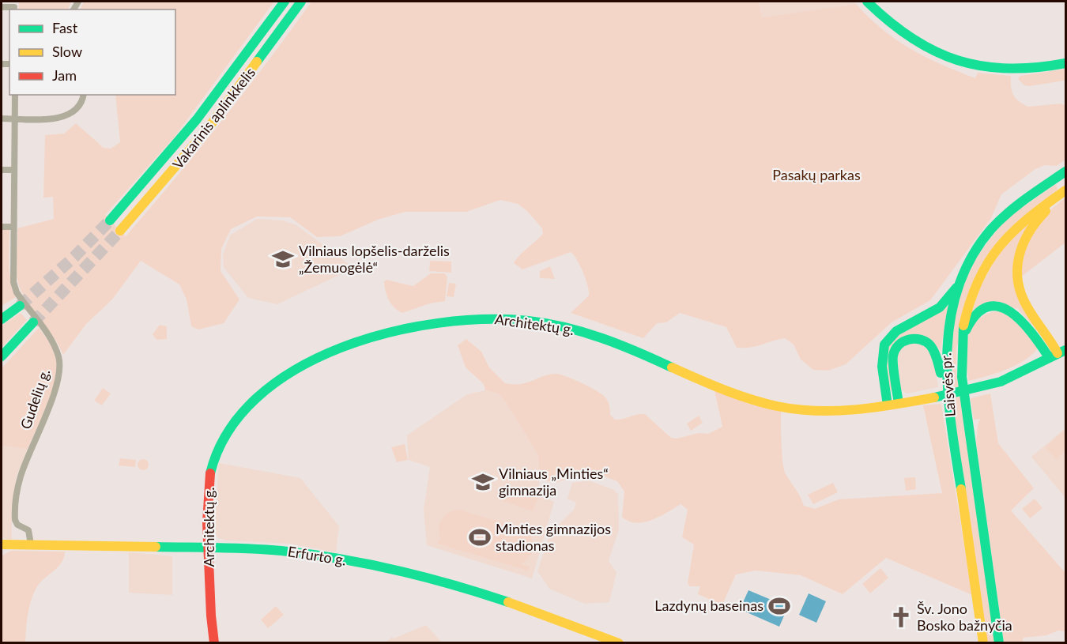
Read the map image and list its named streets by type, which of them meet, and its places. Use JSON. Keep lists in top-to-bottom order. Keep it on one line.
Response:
{"streets":{"main road":["Vakarinis aplinkkelis","Architektų g.","Laisvės pr.","Erfurto g."],"street":["Gudelių g."]},"crossings":[["Architektų g.","Erfurto g."],["Gudelių g.","Erfurto g."]],"parks":["Pasakų parkas"],"places":{"school or university":["Vilniaus lopšelis-darželis „Žemuogėlė“","Vilniaus „Minties“ gimnazija"],"sports":["Minties gimnazijos stadionas","Lazdynų baseinas"],"church":["Šv. Jono Bosko bažnyčia"]},"legend":["Fast","Slow","Jam"]}
